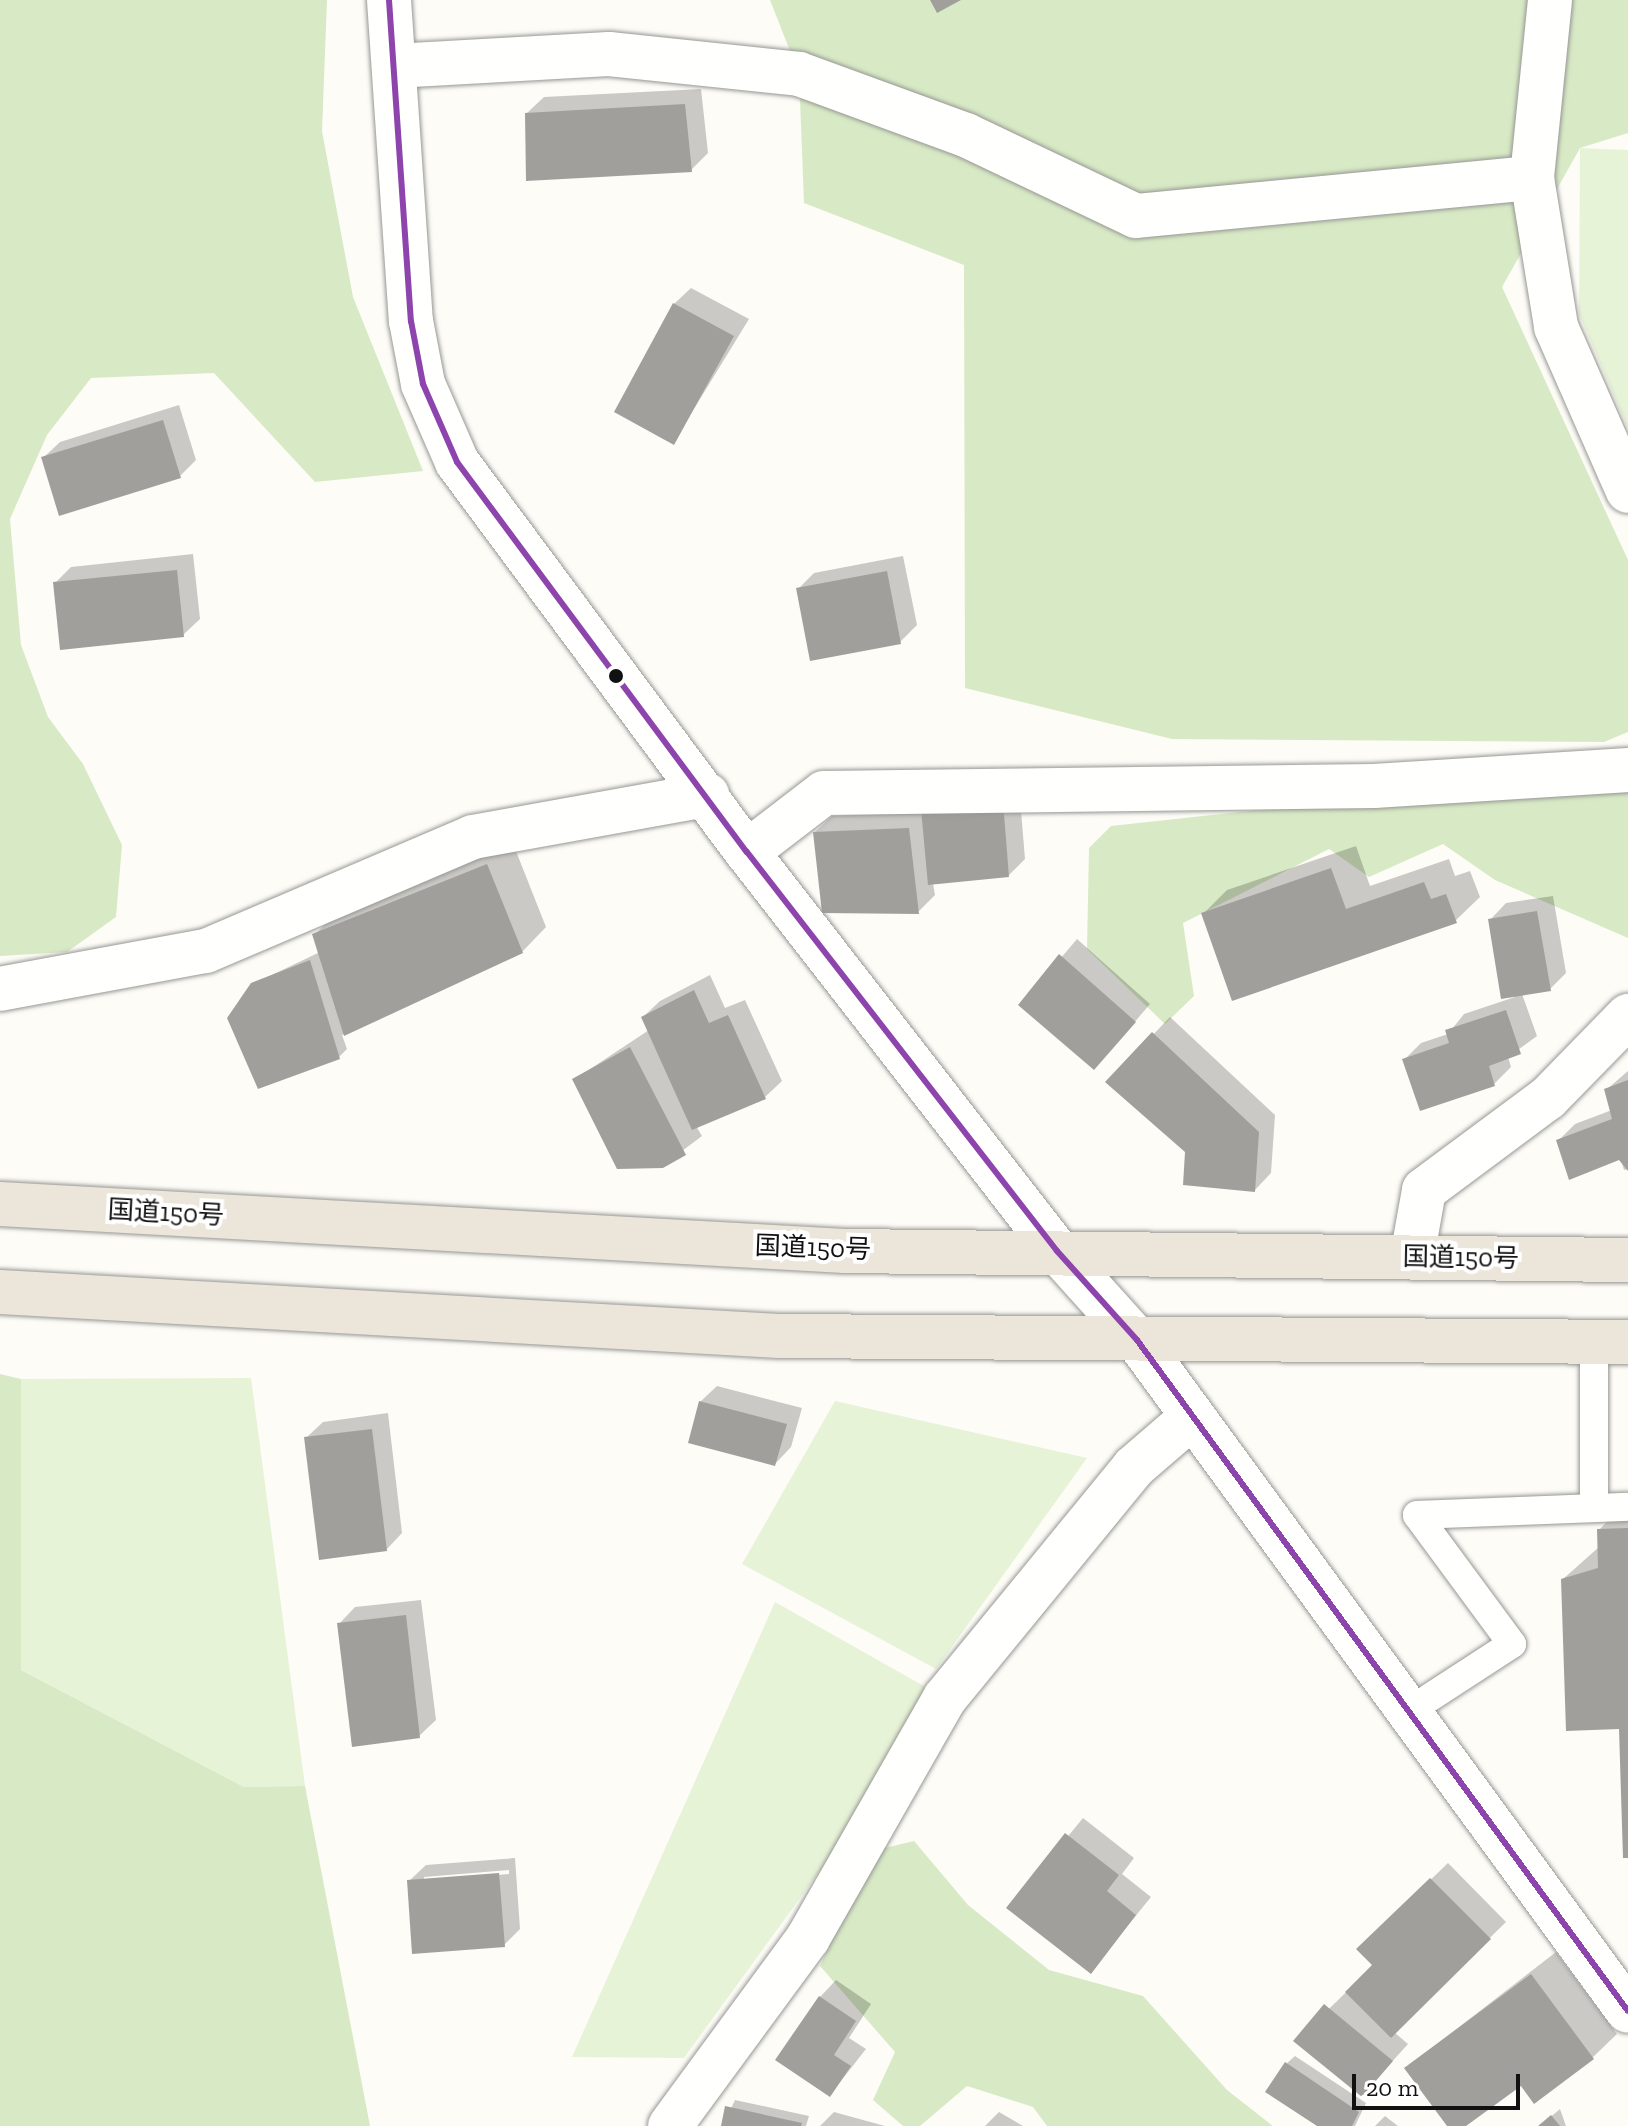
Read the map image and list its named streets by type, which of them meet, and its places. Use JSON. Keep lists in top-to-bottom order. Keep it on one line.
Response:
{"streets":{"highway":["国道150号"]},"scale_bar":"20 m"}
